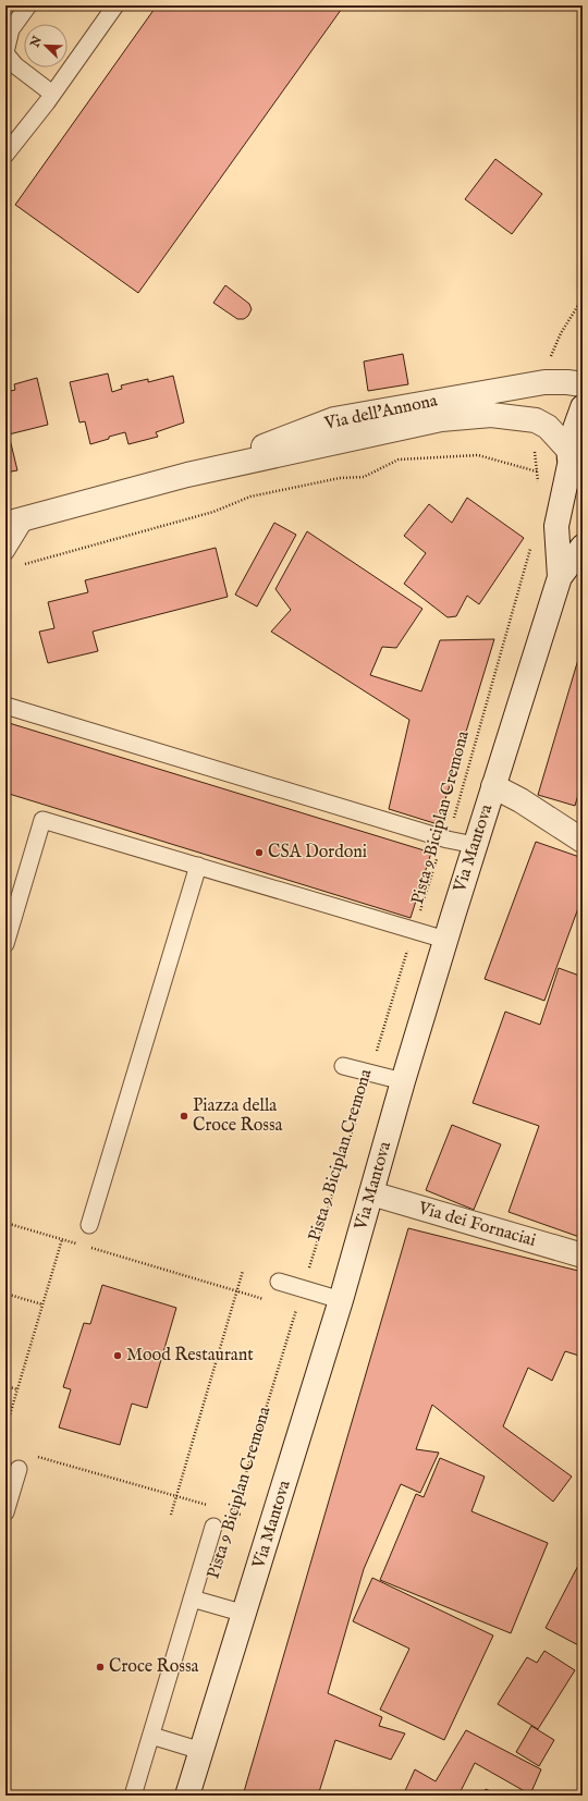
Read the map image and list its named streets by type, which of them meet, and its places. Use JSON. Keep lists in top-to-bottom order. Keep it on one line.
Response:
{"streets":{"main road":["Via dell'Annona","Via Mantova","Via dei Fornaciai"],"path":["Pista 9 Biciplan Cremona"]},"crossings":[["Via dell'Annona","Via Mantova"],["Via Mantova","Via dei Fornaciai"]],"places":["CSA Dordoni","Piazza della Croce Rossa","Mood Restaurant","Croce Rossa"],"north":"top left"}
